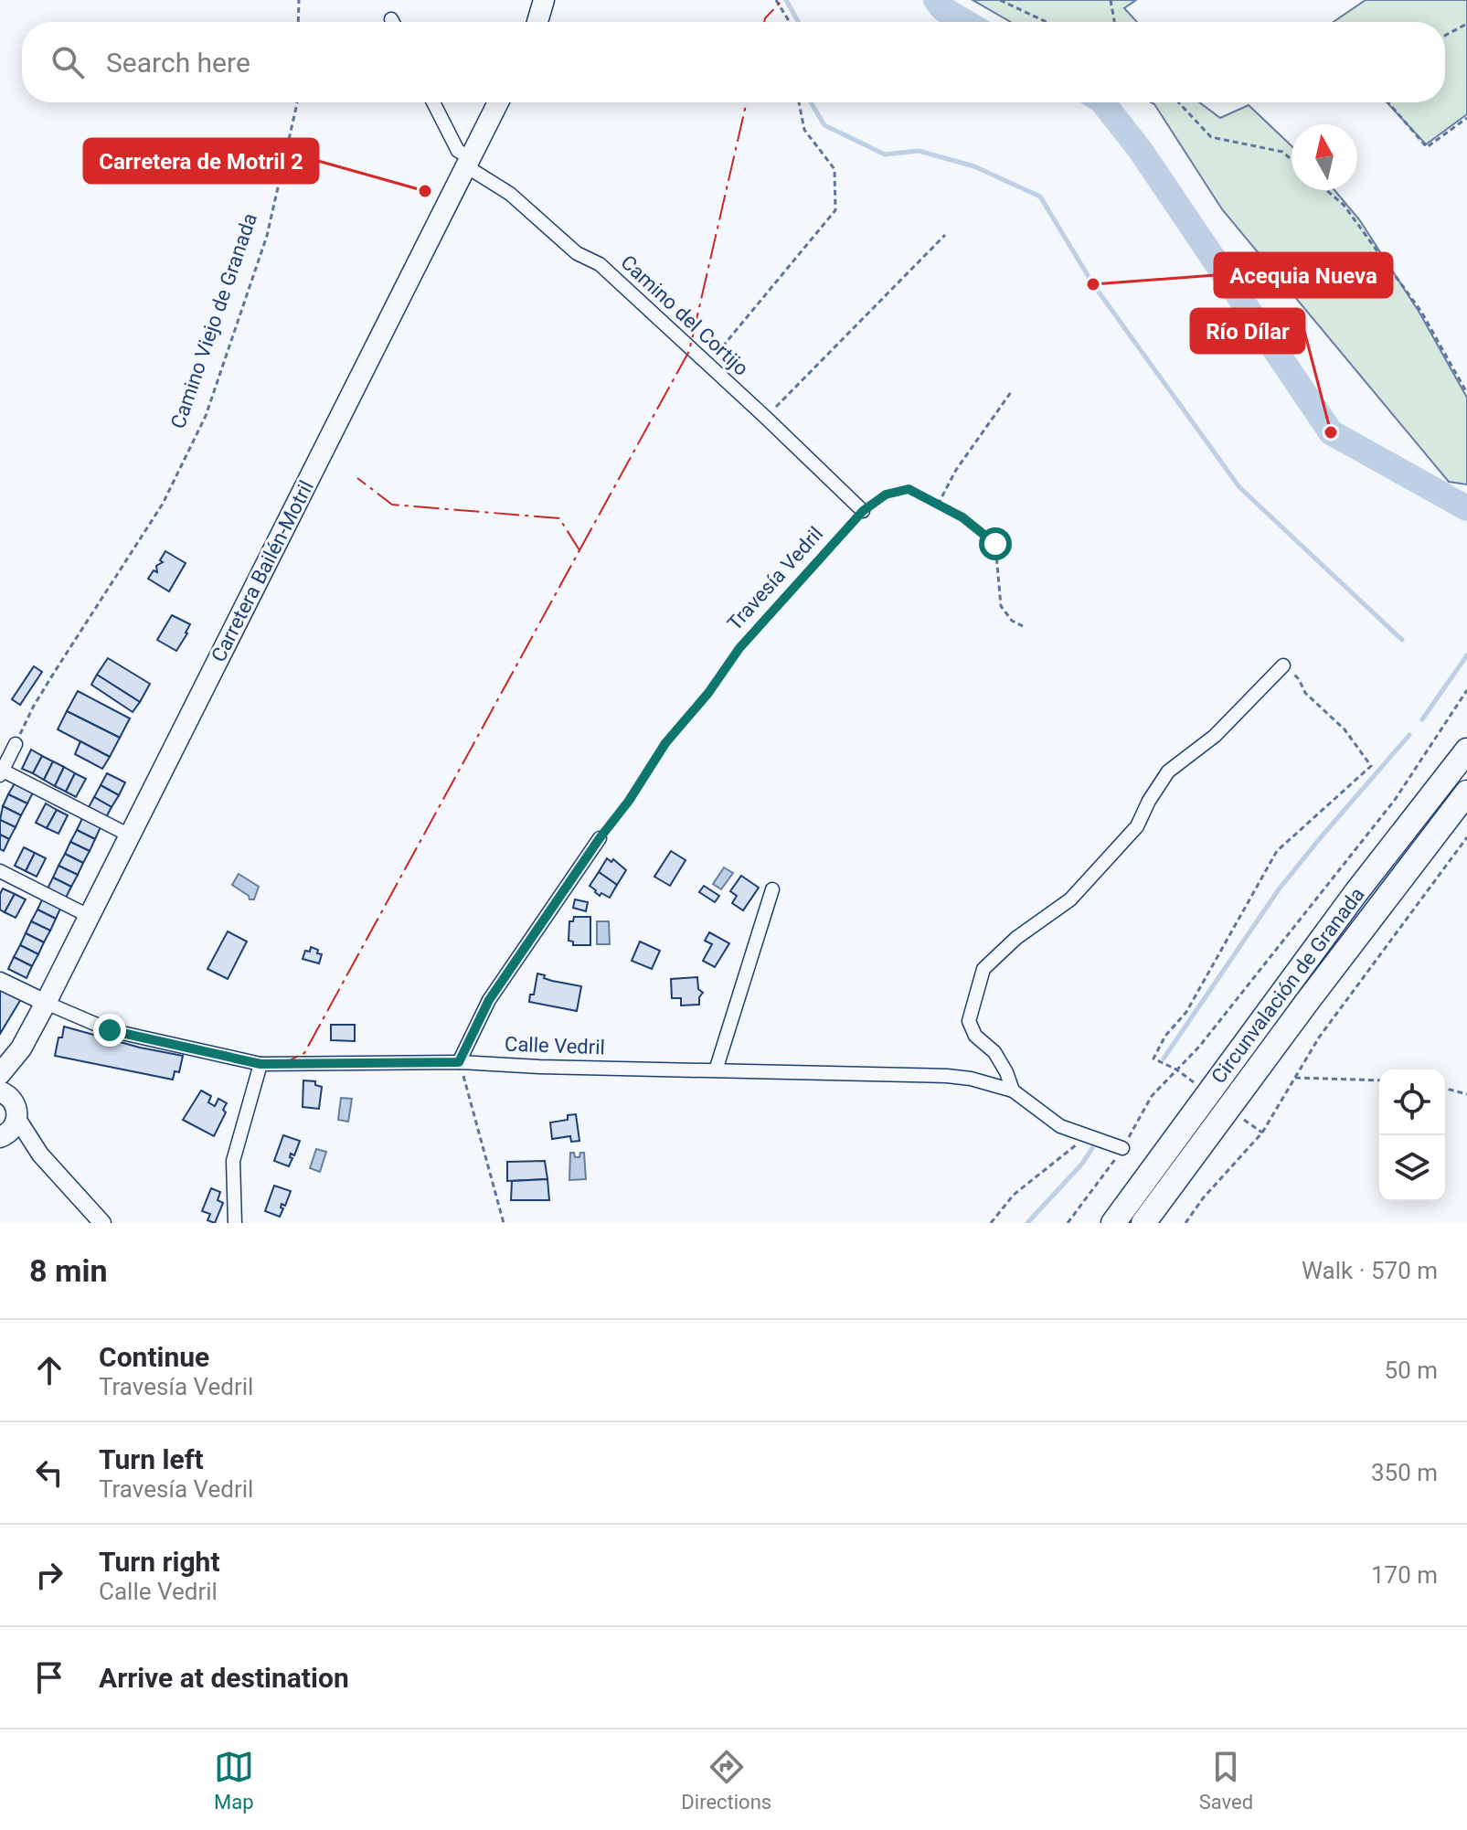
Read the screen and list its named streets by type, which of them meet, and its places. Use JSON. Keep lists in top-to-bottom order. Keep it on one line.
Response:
{"streets":{"highway":["Circunvalación de Granada"],"main road":["Carretera Bailén-Motril"],"street":["Camino del Cortijo","Calle Vedril"],"path":["Camino Viejo de Granada","Travesía Vedril"]},"crossings":[["Camino del Cortijo","Carretera Bailén-Motril"],["Camino del Cortijo","Travesía Vedril"],["Carretera Bailén-Motril","Calle Vedril"]],"places":["Carretera de Motril 2","Acequia Nueva","Río Dílar"],"north":"top","page":{"search":"Search here","heading":["8 min","Walk · 570 m"],"list":[["Continue","Travesía Vedril","50 m"],["Turn left","Travesía Vedril","350 m"],["Turn right","Calle Vedril","170 m"],"Arrive at destination"],"nav":["Map","Directions","Saved"]}}
